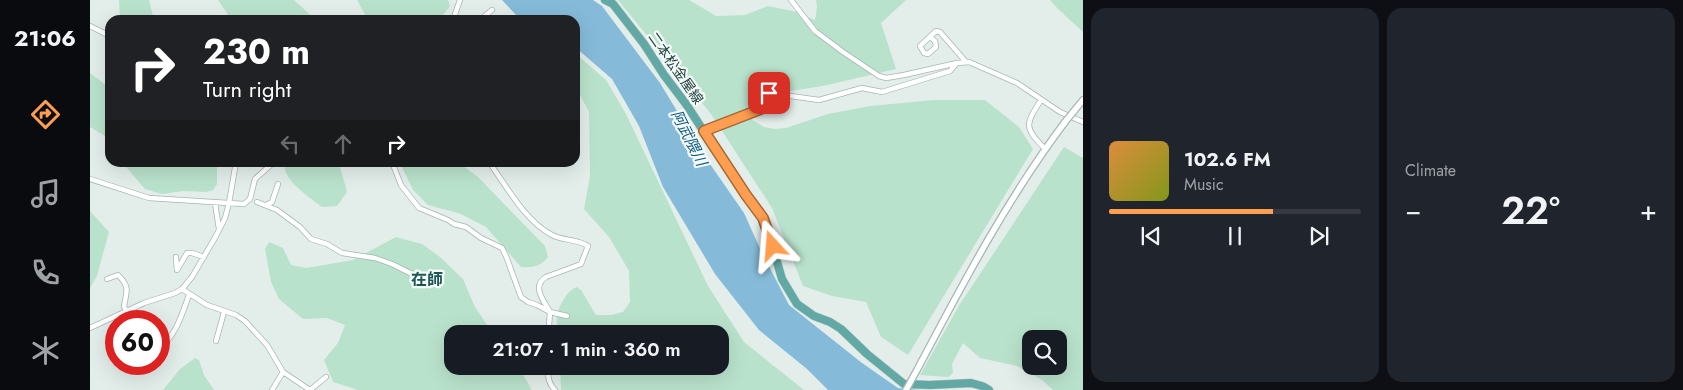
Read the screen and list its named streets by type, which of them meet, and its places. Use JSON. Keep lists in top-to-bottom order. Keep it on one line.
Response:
{"streets":{"main road":["二本松金屋線"]},"districts":["在師"],"water":["阿武隈川"],"page":{"tabs":"21:06","tile":"Climate","turn":["230 m","Turn right"],"song":["102.6 FM","Music"],"heat":["−","22°","+"],"limit":"60","trip":"21:07 · 1 min · 360 m"}}
